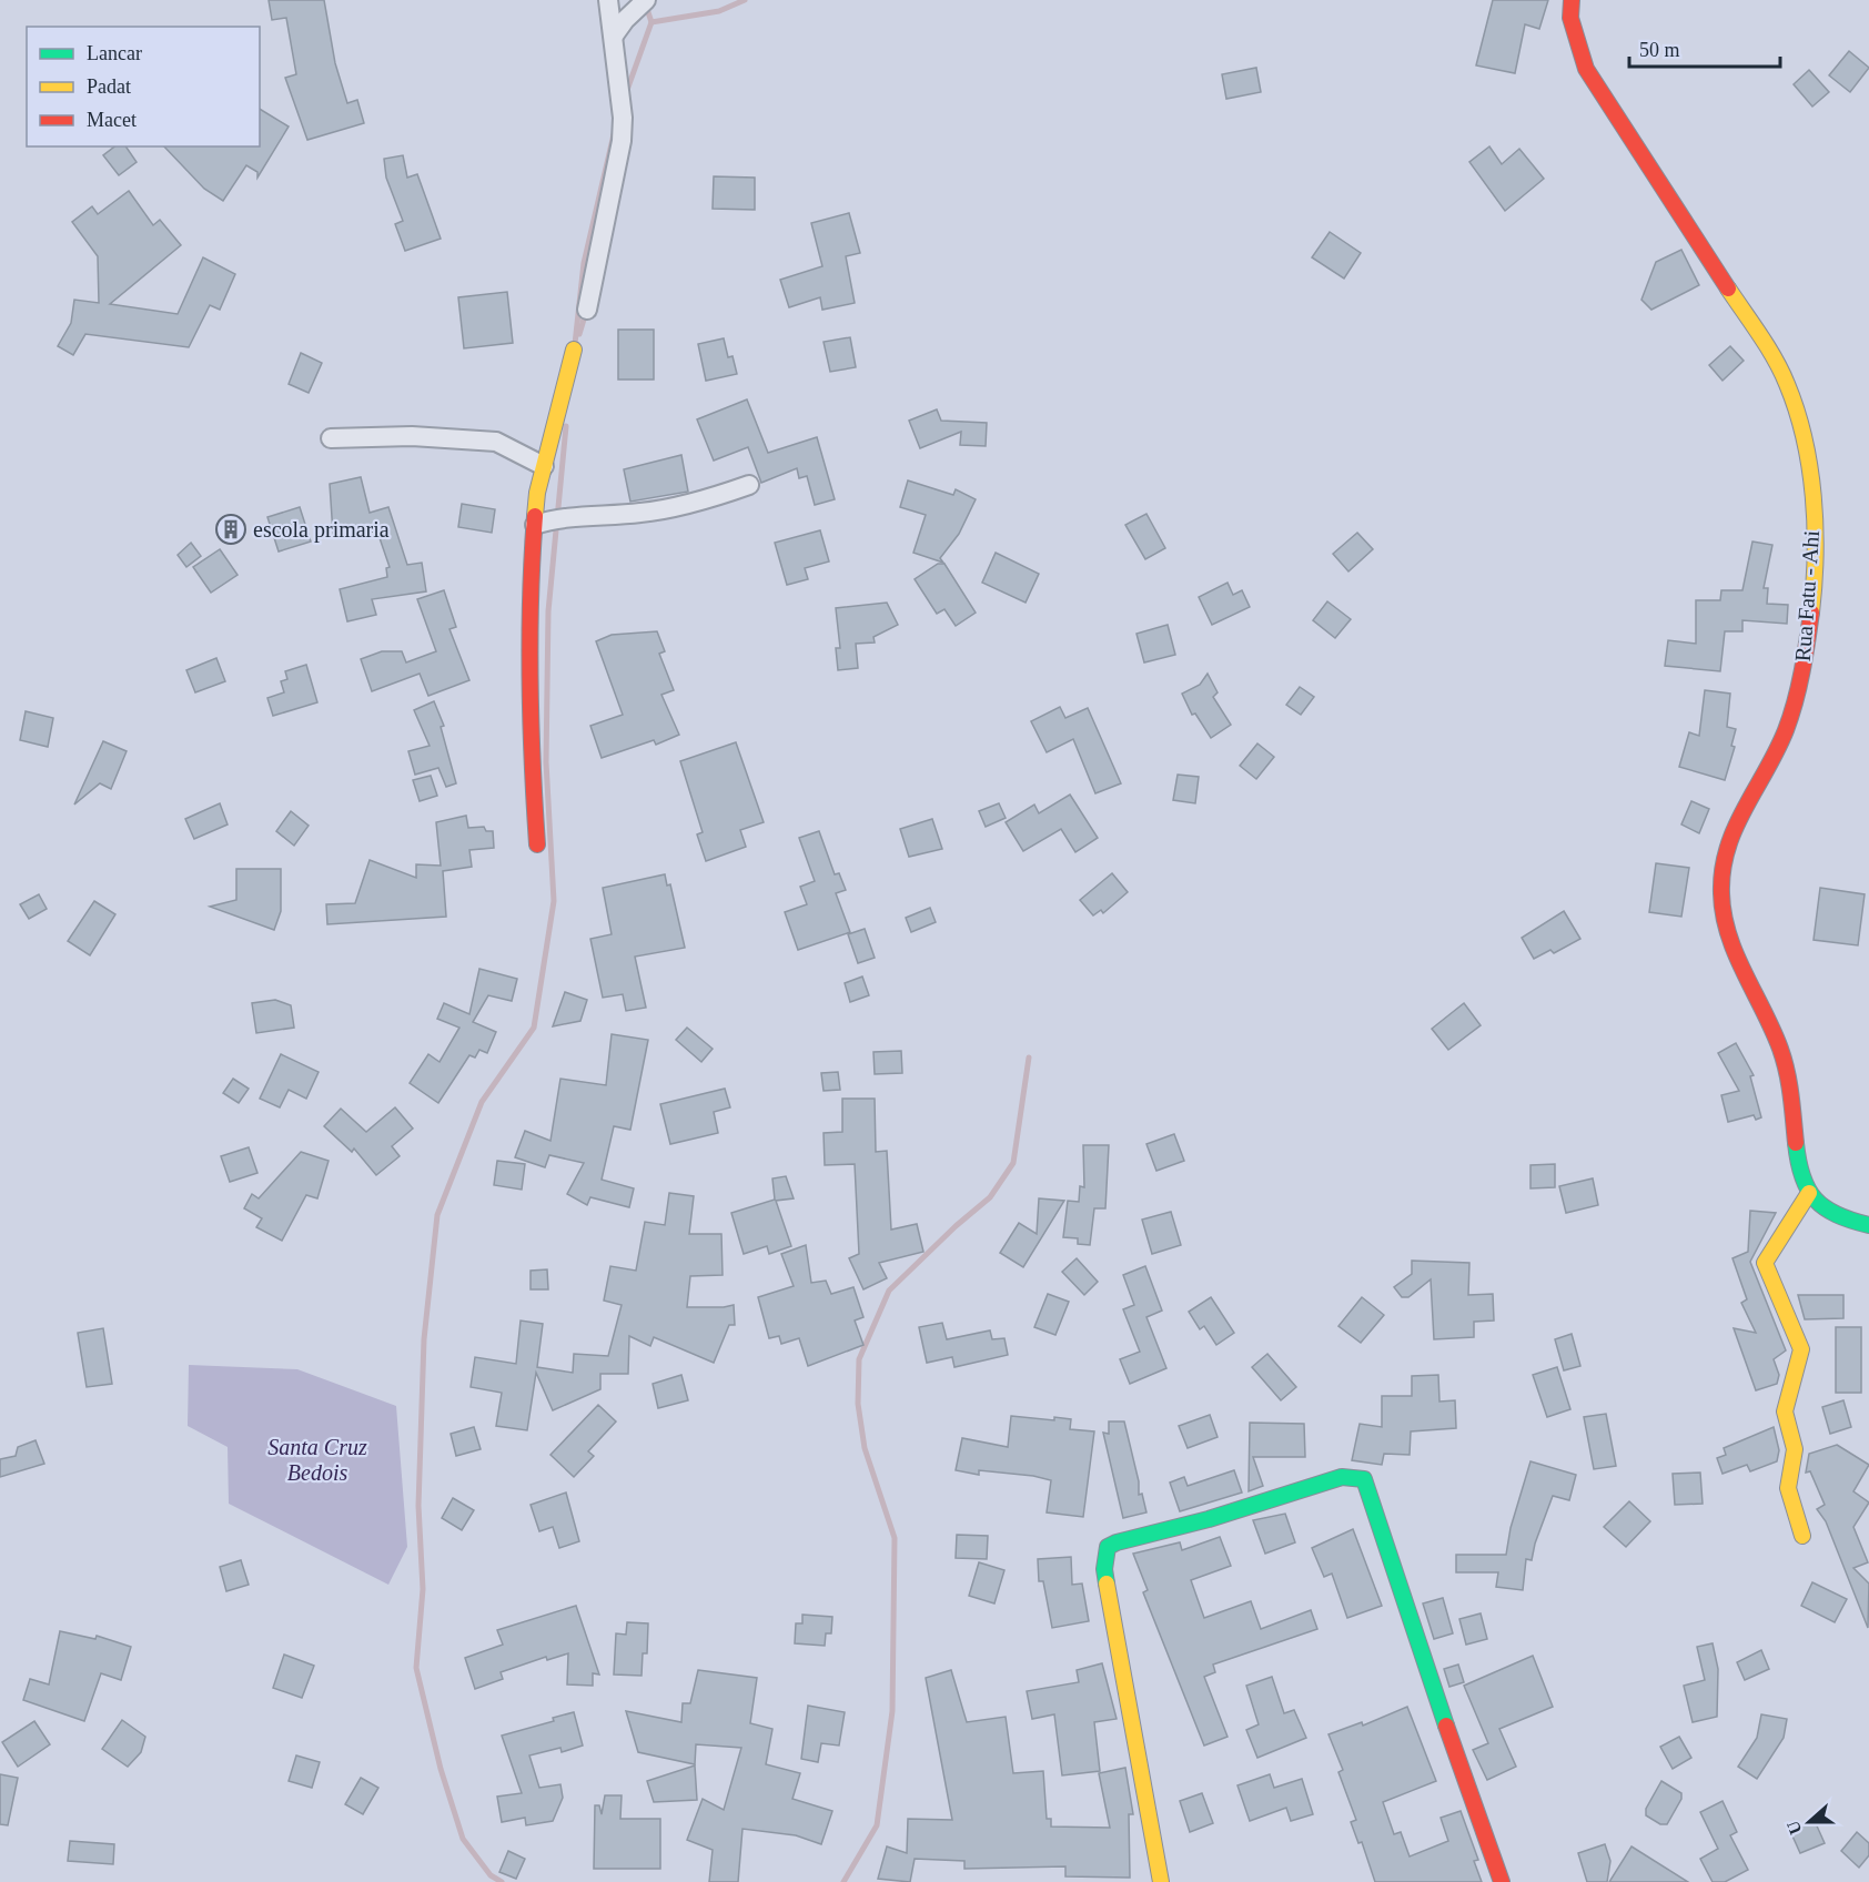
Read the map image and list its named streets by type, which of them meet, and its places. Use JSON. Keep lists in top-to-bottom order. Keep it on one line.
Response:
{"streets":{"street":["Rua Fatu - Ahi"]},"parks":["Santa Cruz Bedois"],"places":{"building":["escola primaria"]},"legend":["Lancar","Padat","Macet"],"scale_bar":"50 m","north":"left"}
